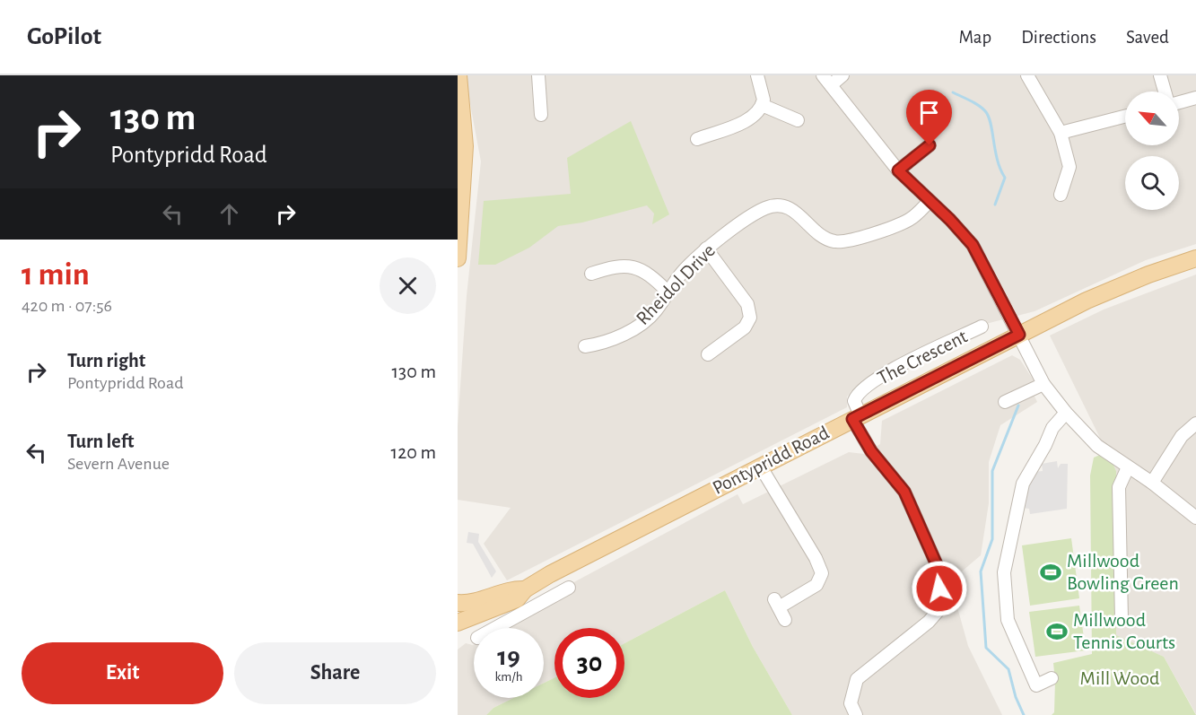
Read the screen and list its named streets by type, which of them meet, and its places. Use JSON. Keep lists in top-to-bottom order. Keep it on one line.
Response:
{"streets":{"main road":["Pontypridd Road"],"street":["Rheidol Drive","The Crescent"]},"crossings":[["The Crescent","Pontypridd Road"]],"parks":["Mill Wood"],"places":{"sports":["Millwood Bowling Green","Millwood Tennis Courts"]},"north":"top left","page":{"header":"GoPilot","nav":["Map","Directions","Saved"],"turn":["130 m","Pontypridd Road"],"heading":["1 min","420 m · 07:56"],"list":[{"name":"Turn right","note":"Pontypridd Road","value":"130 m"},{"name":"Turn left","note":"Severn Avenue","value":"120 m"}],"speed":"19 km/h","limit":"30","buttons":["Exit","Share"]}}
